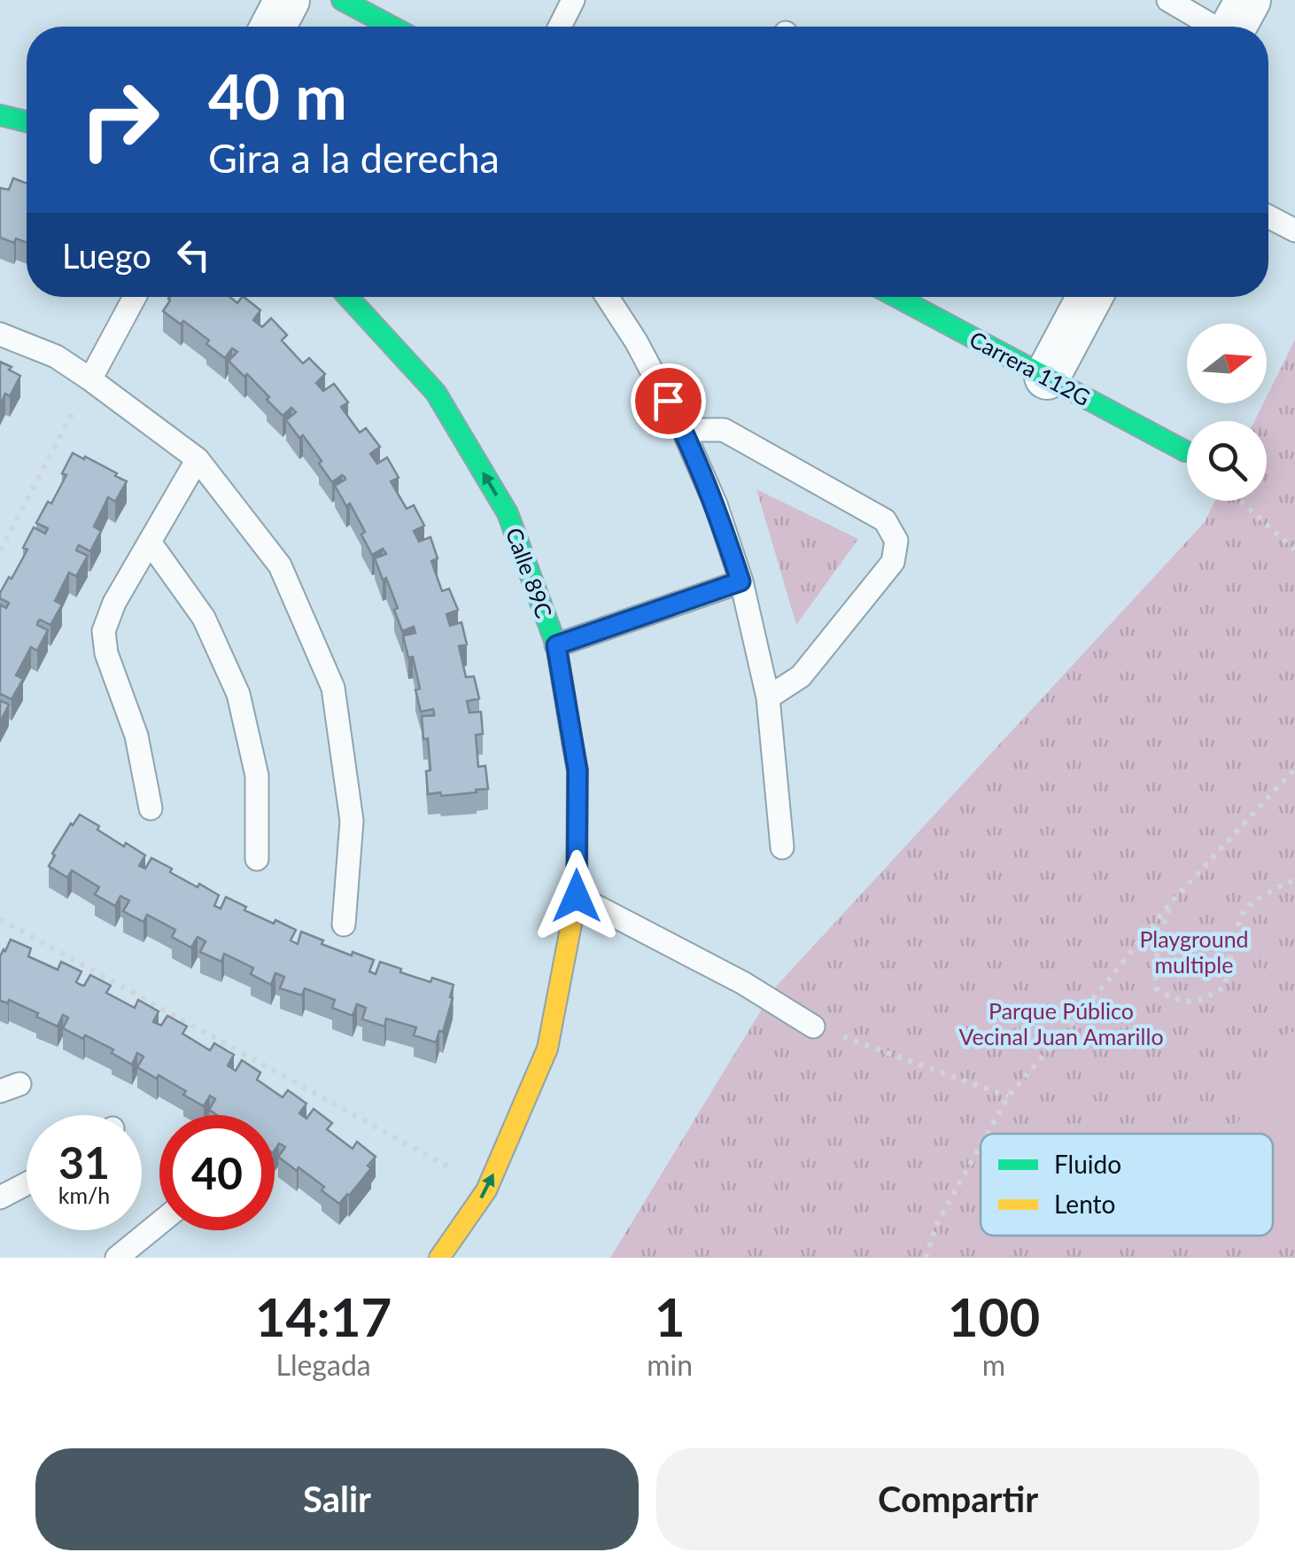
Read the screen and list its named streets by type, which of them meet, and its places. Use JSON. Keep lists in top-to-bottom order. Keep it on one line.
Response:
{"streets":{"street":["Carrera 112G","Calle 89C"]},"one_way":["Calle 89C"],"parks":["Playground multiple","Parque Público Vecinal Juan Amarillo"],"legend":["Fluido","Lento"],"north":"right","page":{"turn":["40 m","Gira a la derecha"],"then":"Luego","speed":"31 km/h","limit":"40","eta":["14:17","Llegada","1","min","100","m"],"buttons":["Salir","Compartir"]}}
